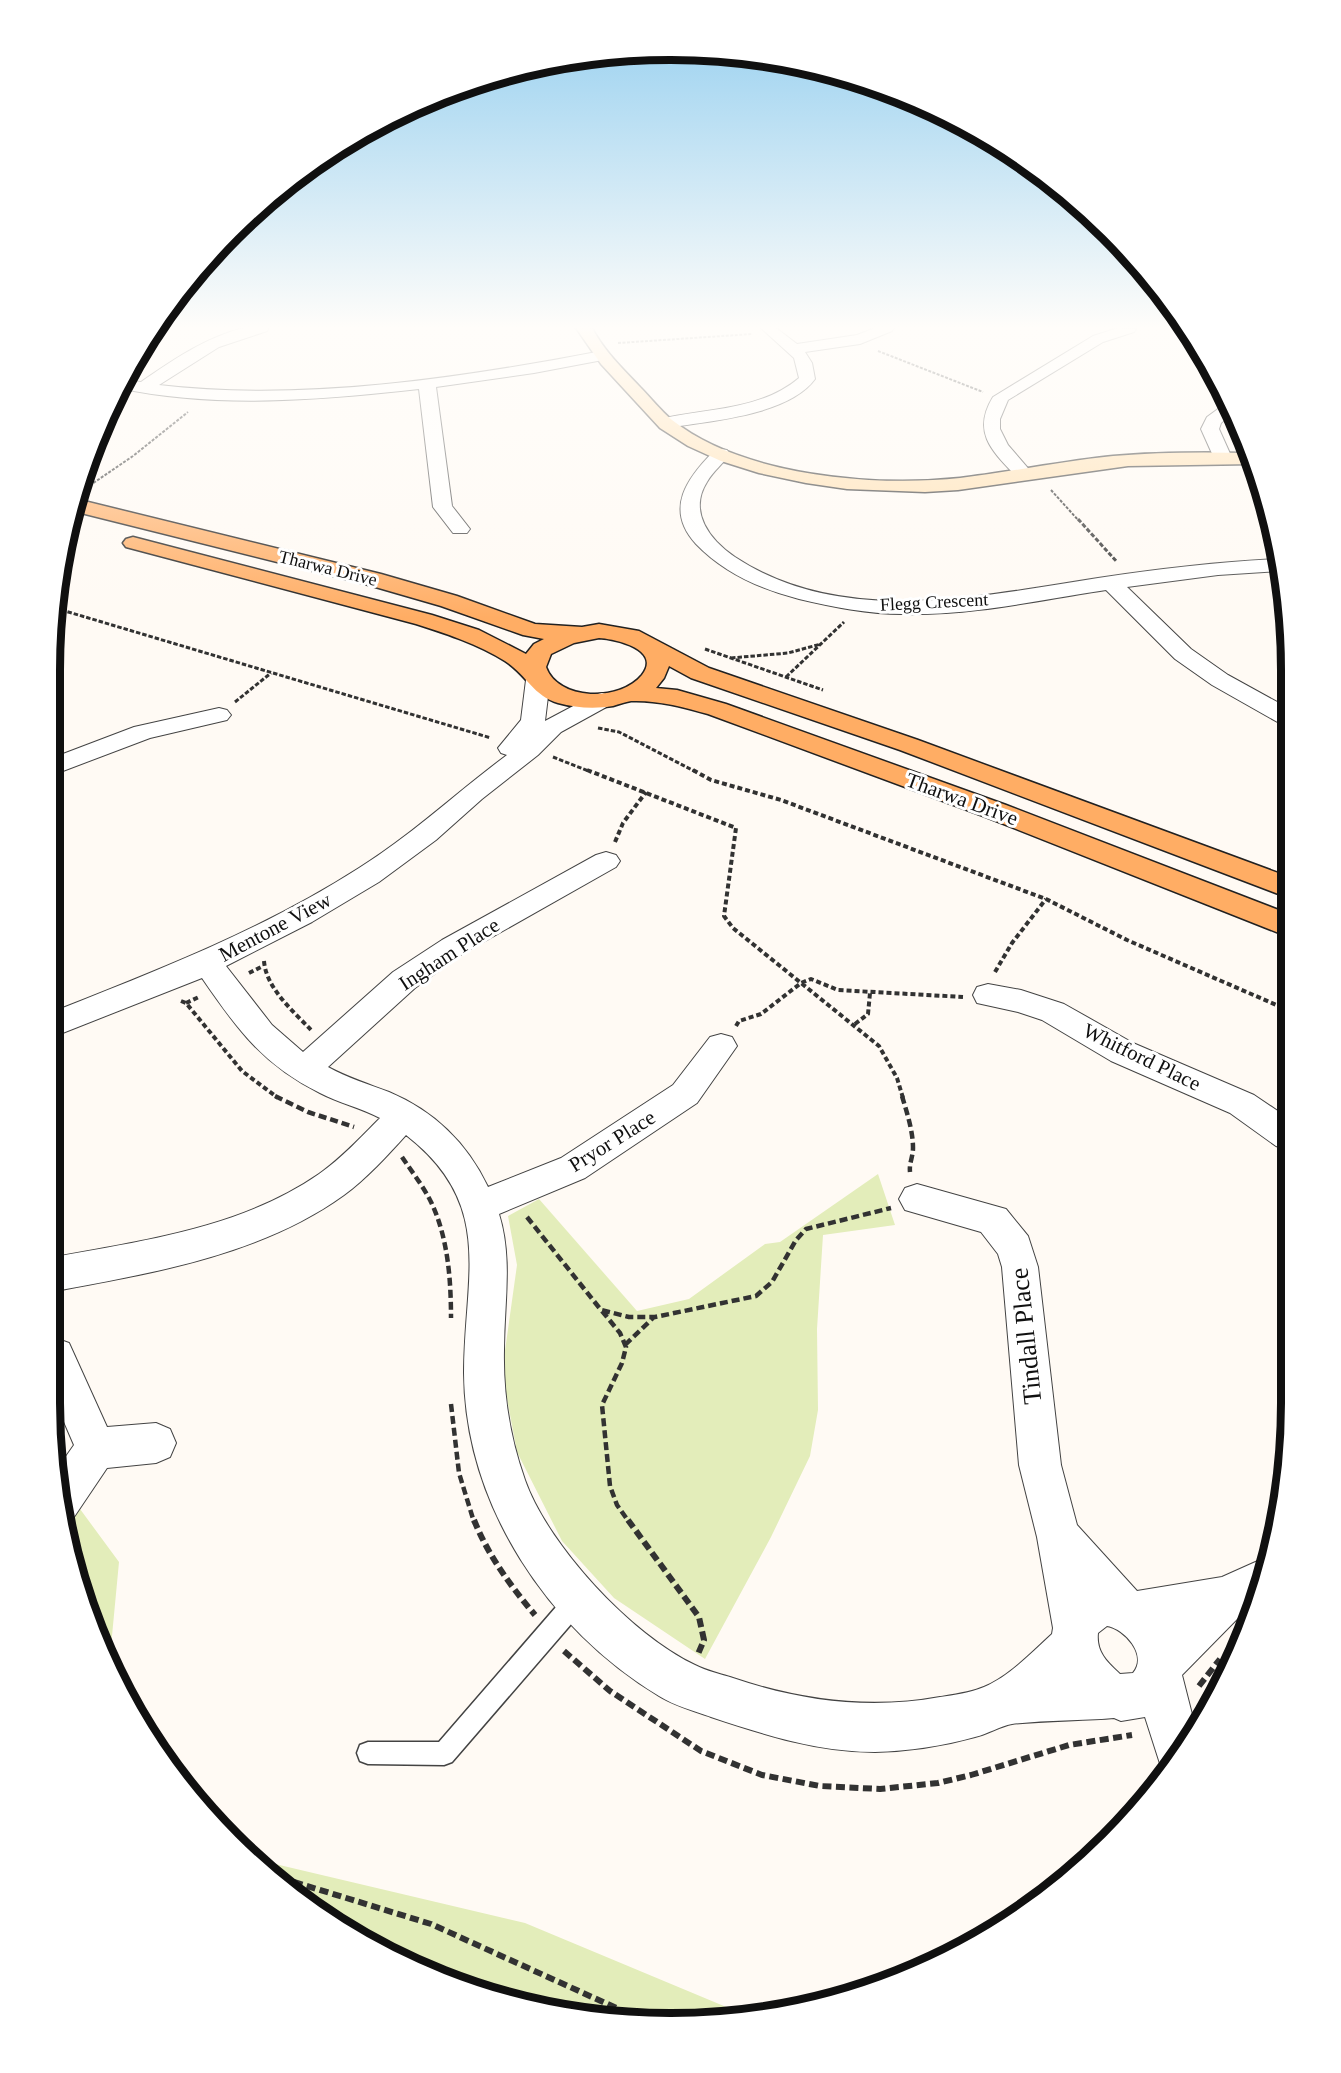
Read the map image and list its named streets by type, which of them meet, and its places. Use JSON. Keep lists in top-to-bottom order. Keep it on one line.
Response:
{"streets":{"main road":["Tharwa Drive"],"street":["Flegg Crescent","Mentone View","Ingham Place","Whitford Place","Pryor Place","Tindall Place"]},"crossings":[["Tharwa Drive","Mentone View"]]}
